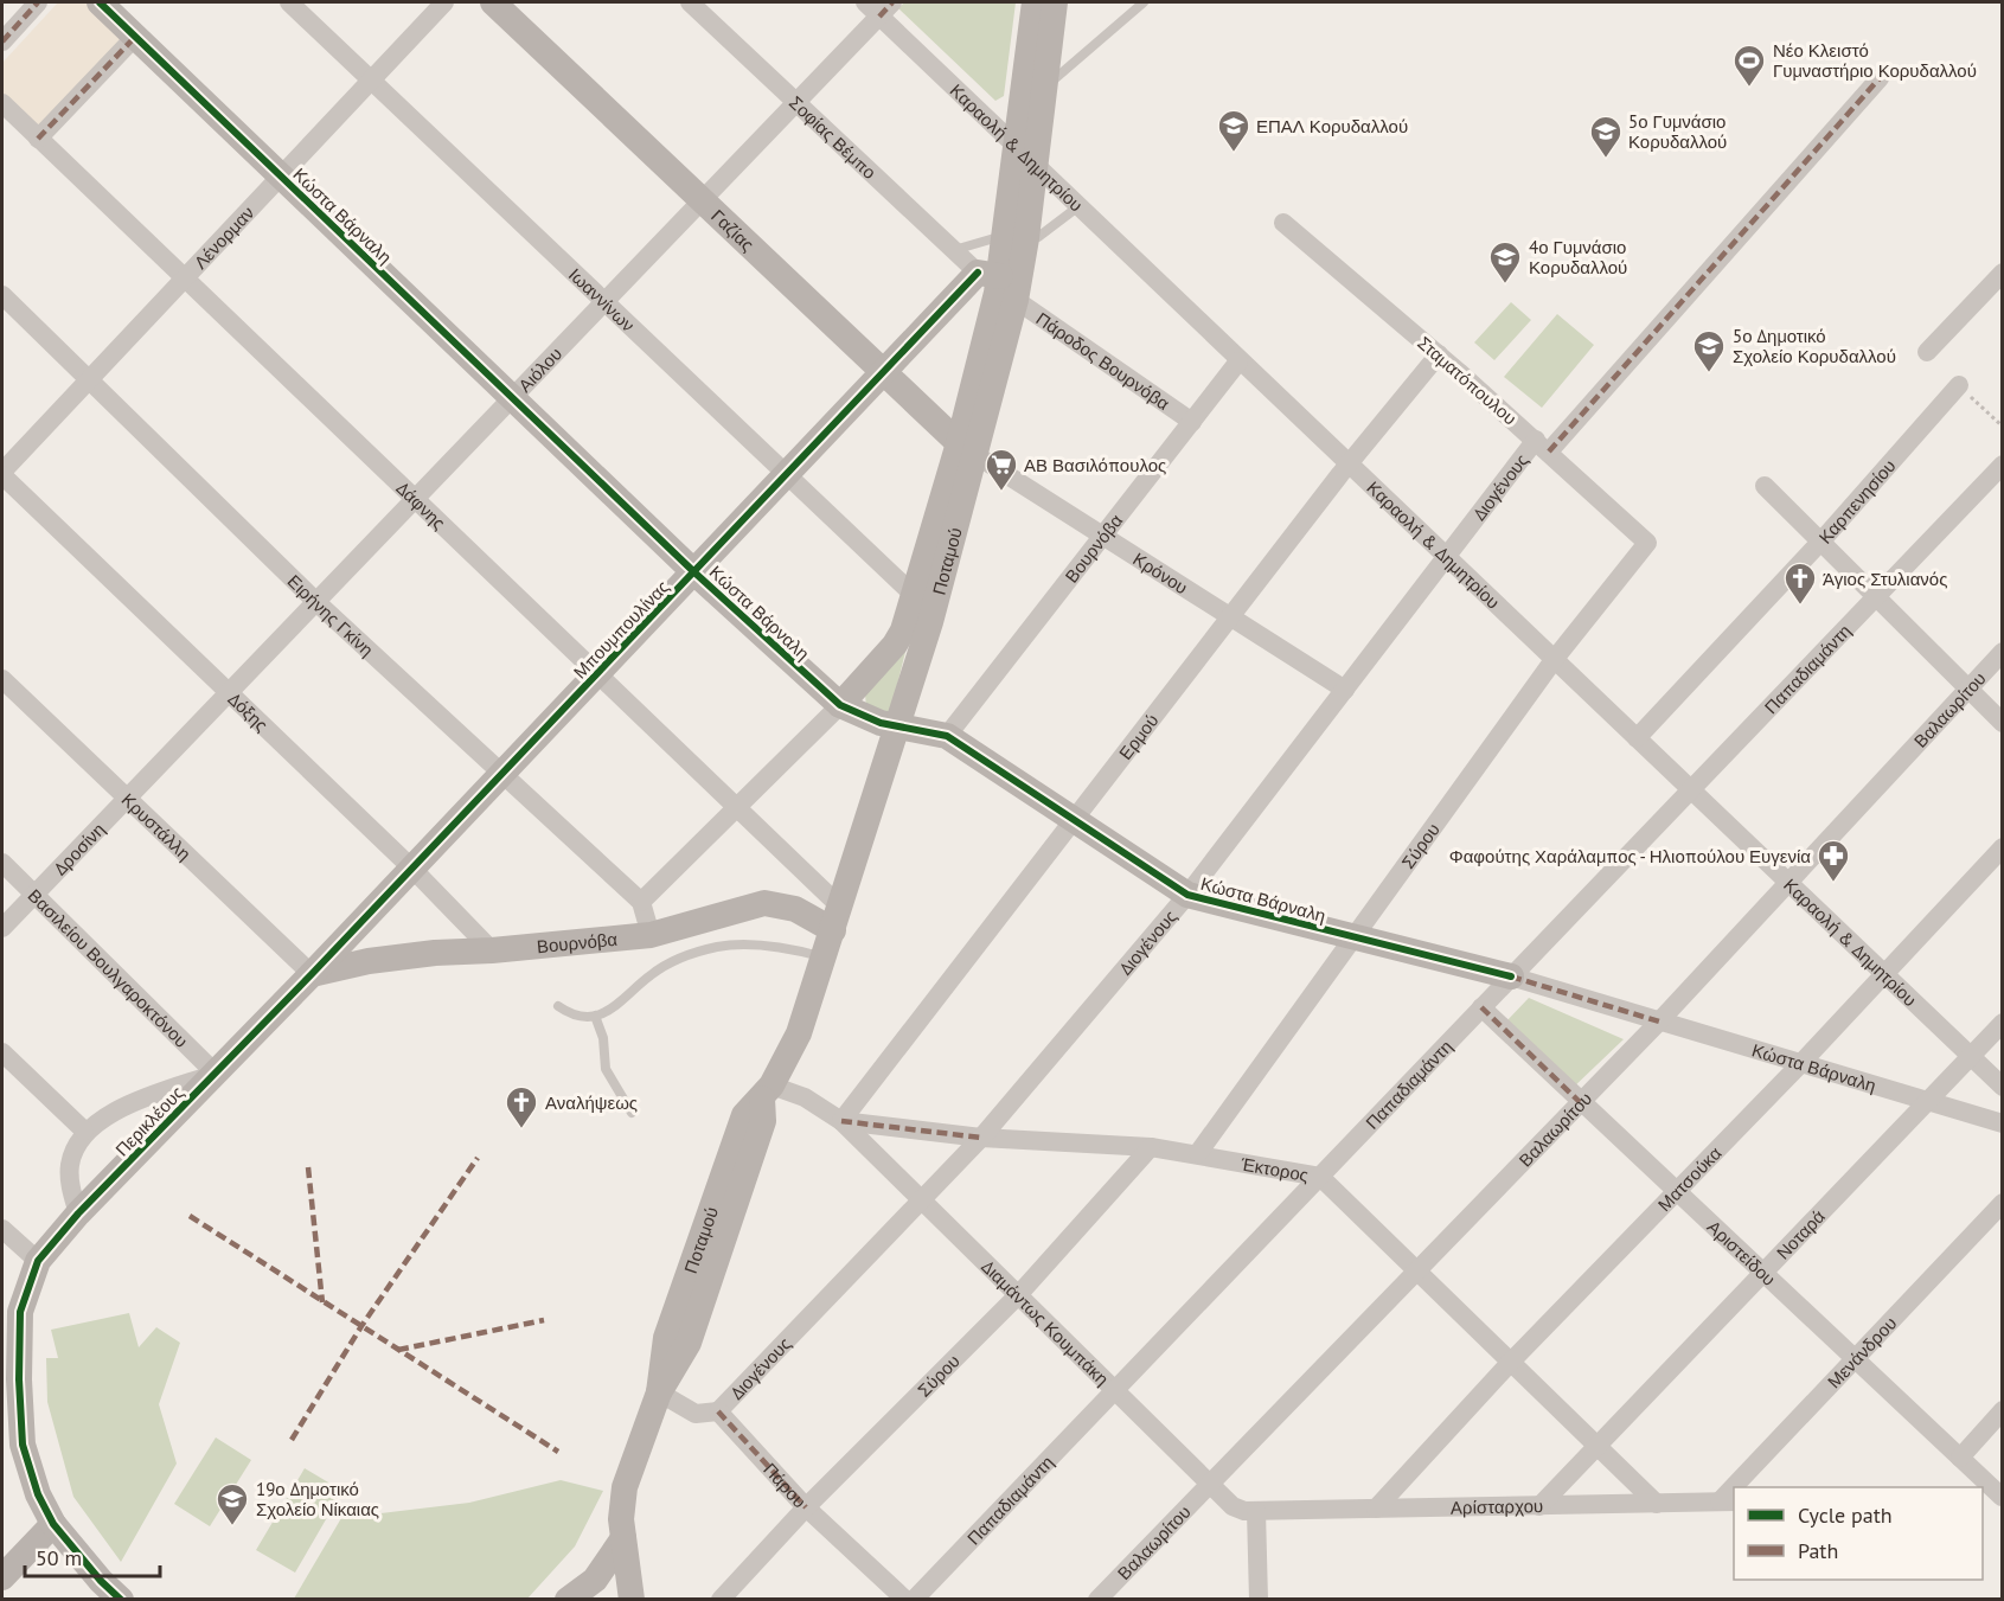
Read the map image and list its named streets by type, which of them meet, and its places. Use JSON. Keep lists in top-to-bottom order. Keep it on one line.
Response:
{"streets":{"street":["Σοφίας Βέμπο","Καραολή & Δημητρίου","Κώστα Βάρναλη","Γαζίας","Λένορμαν","Ιωαννίνων","Πάροδος Βουρνόβα","Αιόλου","Σταματόπουλου","Διογένους","Καρπενησίου","Δάφνης","Βουρνόβα","Ποταμού","Κρόνου","Ειρήνης Γκίνη","Μπουμπουλίνας","Παπαδιαμάντη","Βαλαωρίτου","Δόξης","Ερμού","Κρυστάλλη","Σύρου","Δροσίνη","Βασιλείου Βουλγαροκτόνου","Περικλέους","Έκτορος","Ματσούκα","Νοταρά","Αριστείδου","Διαμάντως Κουμπάκη","Μενάνδρου","Πάρου","Αρίσταρχου"]},"crossings":[["Σοφίας Βέμπο","Αιόλου"],["Σοφίας Βέμπο","Ποταμού"],["Σοφίας Βέμπο","Μπουμπουλίνας"],["Καραολή & Δημητρίου","Αιόλου"],["Καραολή & Δημητρίου","Διογένους"],["Καραολή & Δημητρίου","Καρπενησίου"],["Καραολή & Δημητρίου","Βουρνόβα"],["Καραολή & Δημητρίου","Ποταμού"],["Καραολή & Δημητρίου","Παπαδιαμάντη"],["Καραολή & Δημητρίου","Βαλαωρίτου"],["Καραολή & Δημητρίου","Ερμού"],["Καραολή & Δημητρίου","Σύρου"],["Καραολή & Δημητρίου","Ματσούκα"],["Καραολή & Δημητρίου","Νοταρά"],["Κώστα Βάρναλη","Λένορμαν"],["Κώστα Βάρναλη","Αιόλου"],["Κώστα Βάρναλη","Διογένους"],["Κώστα Βάρναλη","Βουρνόβα"],["Κώστα Βάρναλη","Ποταμού"],["Κώστα Βάρναλη","Μπουμπουλίνας"],["Κώστα Βάρναλη","Παπαδιαμάντη"],["Κώστα Βάρναλη","Βαλαωρίτου"],["Κώστα Βάρναλη","Ερμού"],["Κώστα Βάρναλη","Σύρου"],["Κώστα Βάρναλη","Ματσούκα"],["Κώστα Βάρναλη","Νοταρά"],["Γαζίας","Αιόλου"],["Γαζίας","Ποταμού"],["Γαζίας","Κρόνου"],["Γαζίας","Μπουμπουλίνας"],["Λένορμαν","Ιωαννίνων"],["Λένορμαν","Δάφνης"],["Λένορμαν","Ειρήνης Γκίνη"],["Λένορμαν","Δόξης"],["Ιωαννίνων","Αιόλου"],["Ιωαννίνων","Ποταμού"],["Ιωαννίνων","Μπουμπουλίνας"],["Πάροδος Βουρνόβα","Βουρνόβα"],["Πάροδος Βουρνόβα","Ποταμού"],["Αιόλου","Δάφνης"],["Αιόλου","Ειρήνης Γκίνη"],["Αιόλου","Δόξης"],["Αιόλου","Κρυστάλλη"],["Αιόλου","Δροσίνη"],["Σταματόπουλου","Διογένους"],["Σταματόπουλου","Ερμού"],["Σταματόπουλου","Σύρου"],["Διογένους","Κρόνου"],["Διογένους","Έκτορος"],["Διογένους","Διαμάντως Κουμπάκη"],["Διογένους","Πάρου"],["Δάφνης","Βουρνόβα"],["Δάφνης","Ποταμού"],["Δάφνης","Μπουμπουλίνας"],["Βουρνόβα","Ποταμού"],["Βουρνόβα","Κρόνου"],["Βουρνόβα","Μπουμπουλίνας"],["Βουρνόβα","Δόξης"],["Βουρνόβα","Κρυστάλλη"],["Βουρνόβα","Περικλέους"],["Ποταμού","Κρόνου"],["Ποταμού","Μπουμπουλίνας"],["Ποταμού","Έκτορος"],["Κρόνου","Ερμού"],["Ειρήνης Γκίνη","Μπουμπουλίνας"],["Μπουμπουλίνας","Δόξης"],["Μπουμπουλίνας","Κρυστάλλη"],["Μπουμπουλίνας","Περικλέους"],["Παπαδιαμάντη","Έκτορος"],["Παπαδιαμάντη","Αριστείδου"],["Παπαδιαμάντη","Διαμάντως Κουμπάκη"],["Βαλαωρίτου","Έκτορος"],["Βαλαωρίτου","Αριστείδου"],["Βαλαωρίτου","Διαμάντως Κουμπάκη"],["Ερμού","Έκτορος"],["Ερμού","Διαμάντως Κουμπάκη"],["Κρυστάλλη","Δροσίνη"],["Κρυστάλλη","Περικλέους"],["Σύρου","Έκτορος"],["Σύρου","Διαμάντως Κουμπάκη"],["Σύρου","Πάρου"],["Δροσίνη","Βασιλείου Βουλγαροκτόνου"],["Βασιλείου Βουλγαροκτόνου","Περικλέους"],["Έκτορος","Ματσούκα"],["Έκτορος","Νοταρά"],["Έκτορος","Διαμάντως Κουμπάκη"],["Έκτορος","Αρίσταρχου"],["Ματσούκα","Αριστείδου"],["Ματσούκα","Αρίσταρχου"],["Νοταρά","Αριστείδου"],["Νοταρά","Αρίσταρχου"],["Αριστείδου","Μενάνδρου"],["Διαμάντως Κουμπάκη","Αρίσταρχου"]],"places":{"sports":["Νέο Κλειστό Γυμναστήριο Κορυδαλλού"],"school or university":["ΕΠΑΛ Κορυδαλλού","5ο Γυμνάσιο Κορυδαλλού","4ο Γυμνάσιο Κορυδαλλού","5ο Δημοτικό Σχολείο Κορυδαλλού","19ο Δημοτικό Σχολείο Νίκαιας"],"supermarket":["ΑΒ Βασιλόπουλος"],"church":["Άγιος Στυλιανός","Αναλήψεως"],"pharmacy":["Φαφούτης Χαράλαμπος - Ηλιοπούλου Ευγενία"]},"legend":["Cycle path","Path"],"scale_bar":"50 m"}
